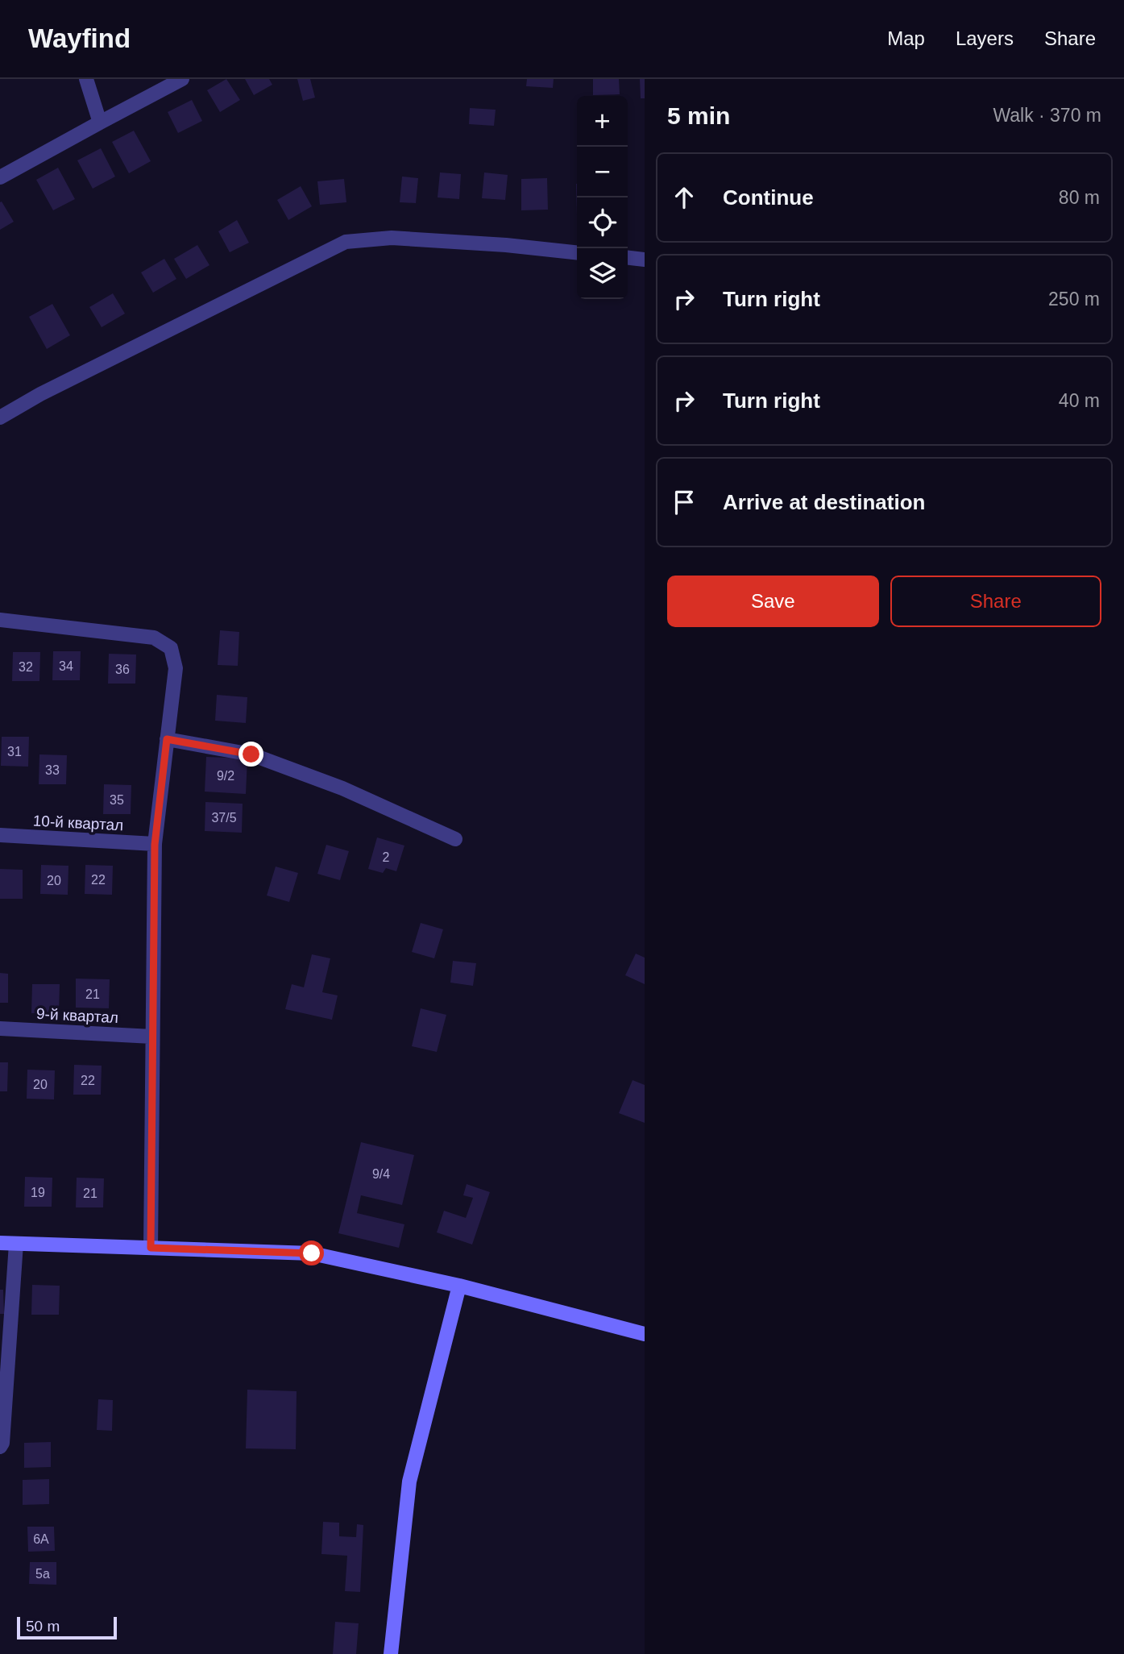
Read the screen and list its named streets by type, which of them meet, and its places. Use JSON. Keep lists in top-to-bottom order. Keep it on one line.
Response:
{"streets":{"street":["10-й квартал","9-й квартал"]},"house_numbers":["34","32","36","31","33","9/2","35","37/5","2","22","20","21","22","20","9/4","19","21","6А","5а"],"scale_bar":"50 m","page":{"header":"Wayfind","nav":["Map","Layers","Share"],"heading":["5 min","Walk · 370 m"],"map_buttons":["+","−"],"list":[["Continue","80 m"],["Turn right","250 m"],["Turn right","40 m"],"Arrive at destination"],"buttons":["Save","Share"],"scale":"50 m"}}
